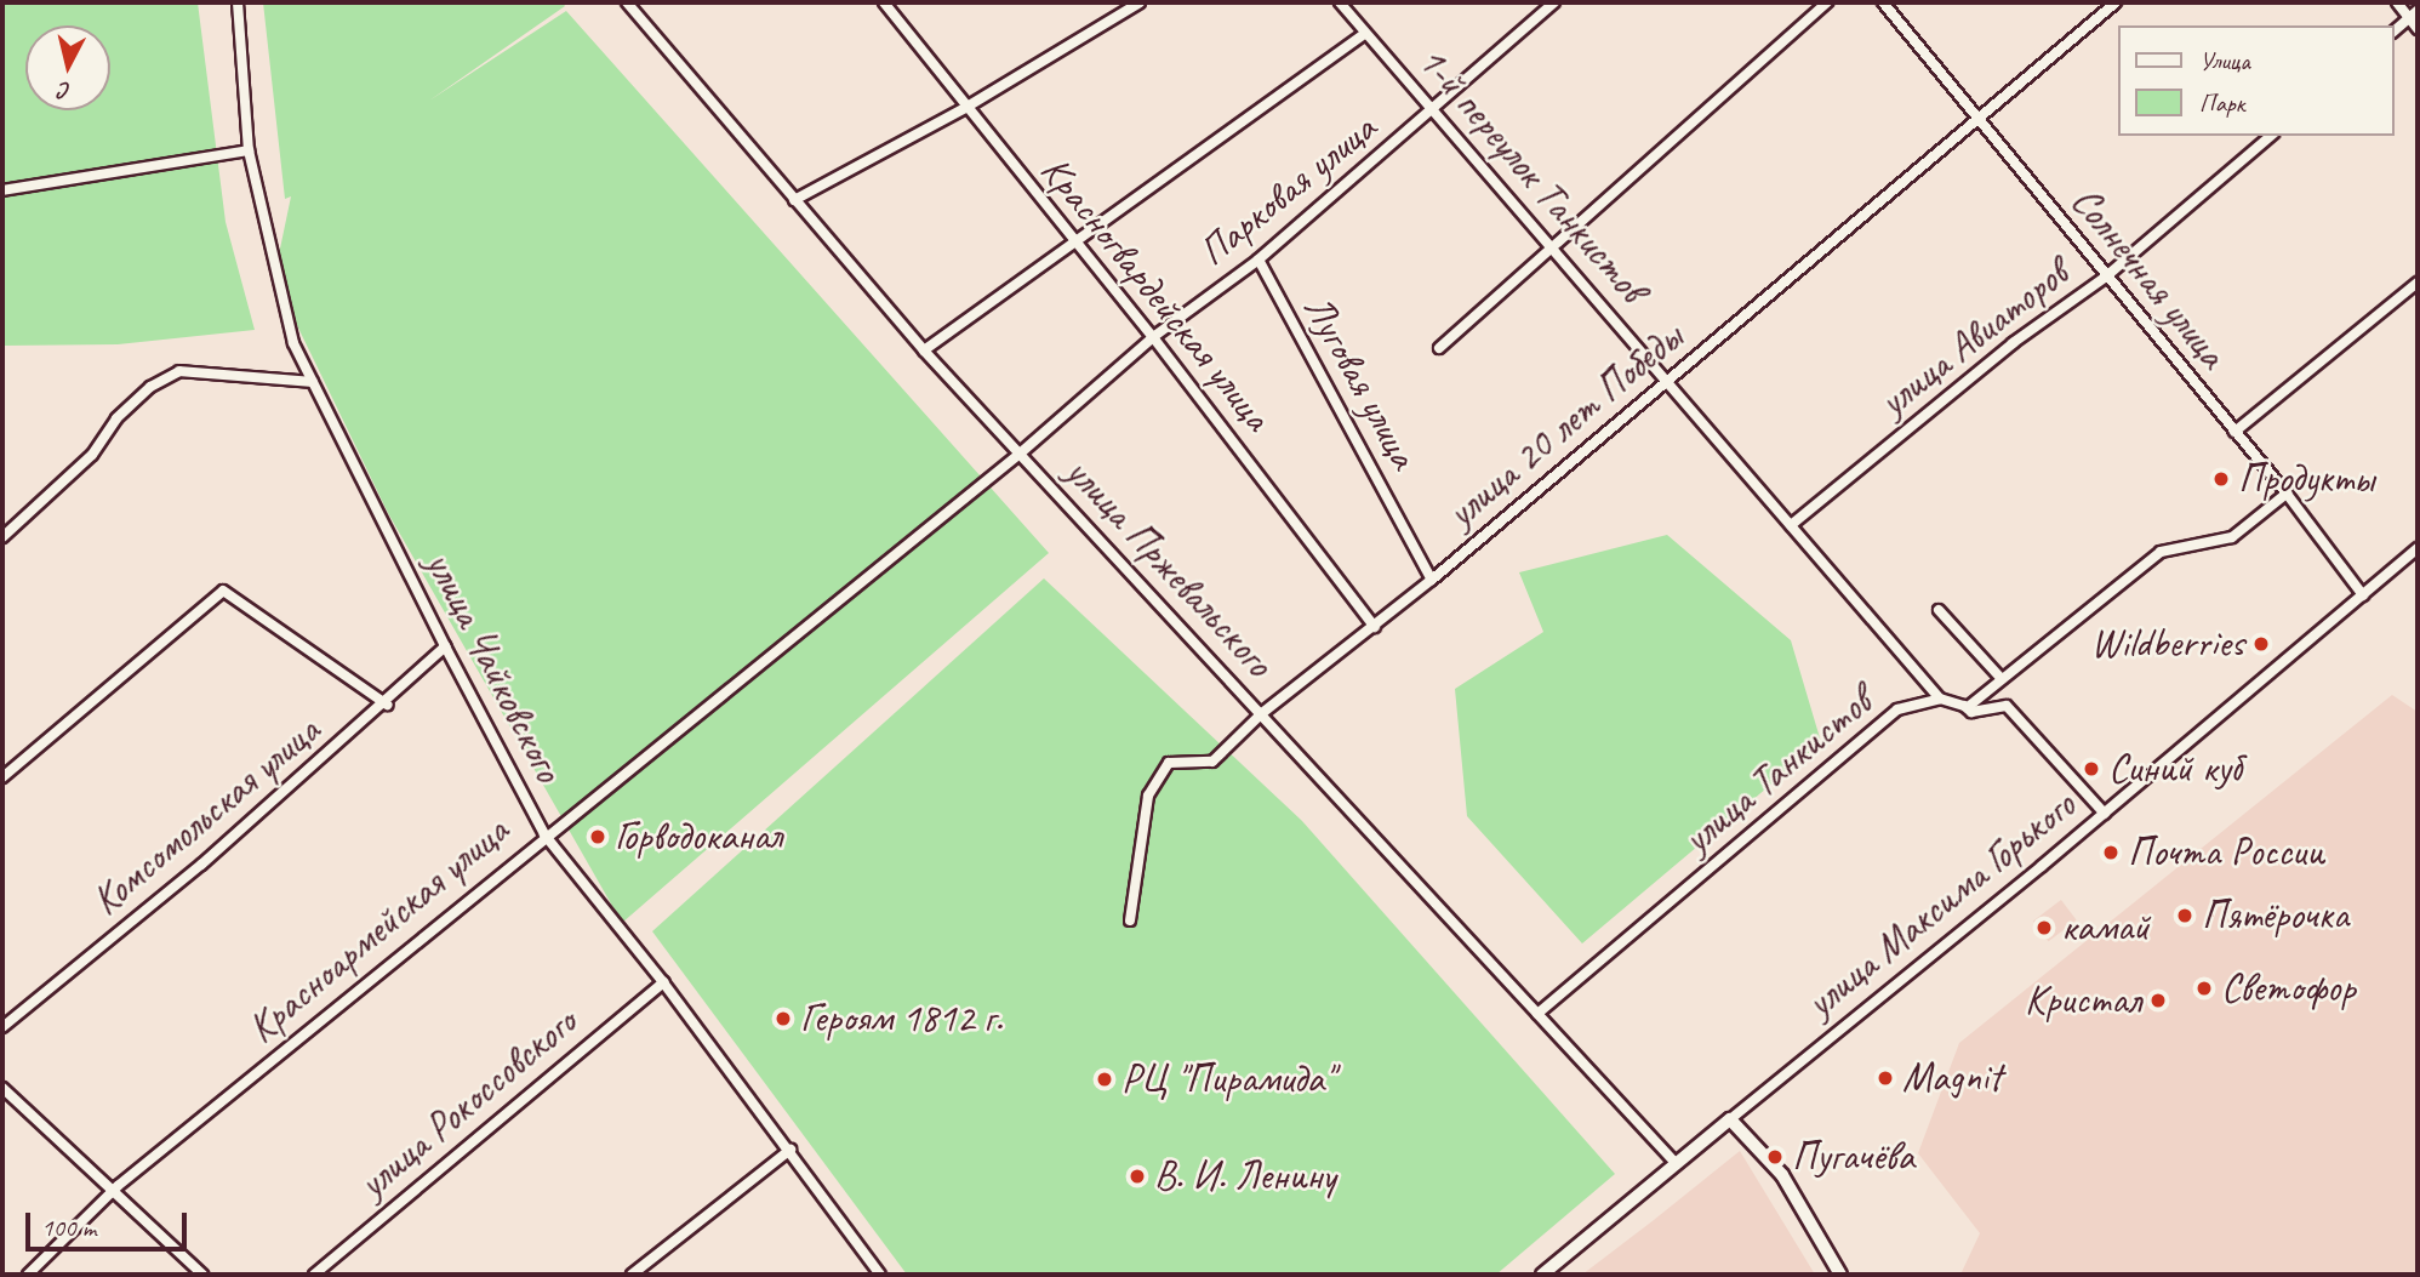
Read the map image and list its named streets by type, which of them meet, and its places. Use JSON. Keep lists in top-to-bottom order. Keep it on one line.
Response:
{"streets":{"street":["1-й переулок Танкистов","Парковая улица","Солнечная улица","Красногвардейская улица","улица Авиаторов","Луговая улица","улица 20 лет Победы","улица Пржевальского","улица Чайковского","улица Танкистов","Комсомольская улица","улица Максима Горького","Красноармейская улица","улица Рокоссовского"]},"crossings":[["1-й переулок Танкистов","Парковая улица"],["1-й переулок Танкистов","улица Авиаторов"],["1-й переулок Танкистов","улица 20 лет Победы"],["1-й переулок Танкистов","улица Танкистов"],["Парковая улица","Красногвардейская улица"],["Парковая улица","Луговая улица"],["Парковая улица","улица Пржевальского"],["Парковая улица","Красноармейская улица"],["Солнечная улица","улица Авиаторов"],["Солнечная улица","улица 20 лет Победы"],["Солнечная улица","улица Максима Горького"],["Красногвардейская улица","улица 20 лет Победы"],["Луговая улица","улица 20 лет Победы"],["улица 20 лет Победы","улица Пржевальского"],["улица Пржевальского","улица Танкистов"],["улица Пржевальского","улица Максима Горького"],["улица Пржевальского","Красноармейская улица"],["улица Чайковского","Комсомольская улица"],["улица Чайковского","Красноармейская улица"],["улица Чайковского","улица Рокоссовского"]],"places":["Продукты","Wildberries","Синий куб","Горводоканал","Почта России","Пятёрочка","камай","Светофор","Кристал","Героям 1812 г.","Magnit","РЦ \"Пирамида\"","Пугачёва","В. И. Ленину"],"legend":["Улица","Парк"],"scale_bar":"100 m","north":"bottom"}
